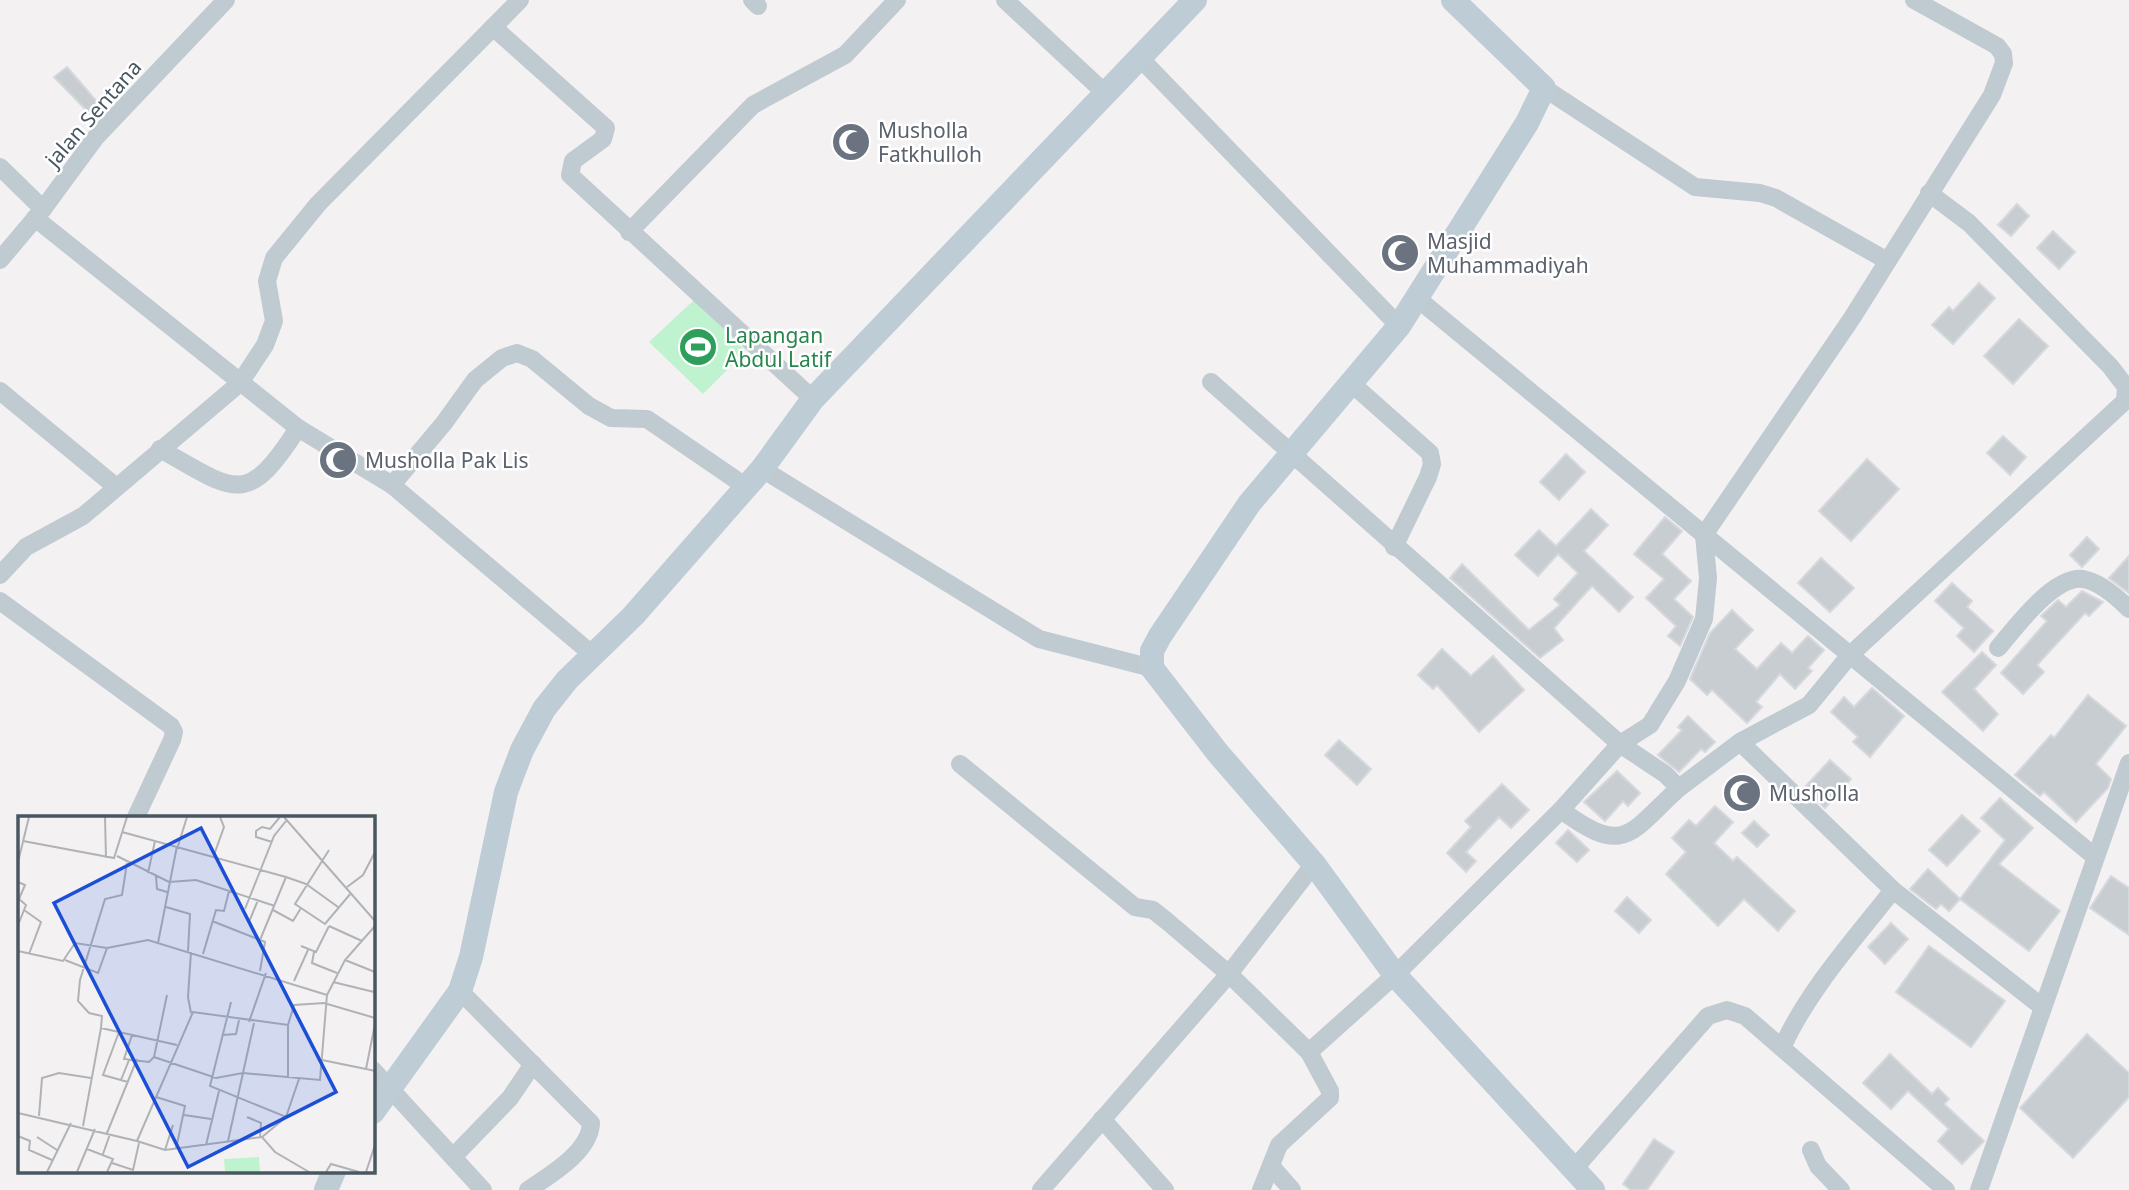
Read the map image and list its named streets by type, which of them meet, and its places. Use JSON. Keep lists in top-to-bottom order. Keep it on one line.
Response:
{"streets":{"street":["jalan Sentana"]},"places":{"mosque":["Musholla Fatkhulloh","Masjid Muhammadiyah","Musholla Pak Lis","Musholla"],"sports":["Lapangan Abdul Latif"]}}
